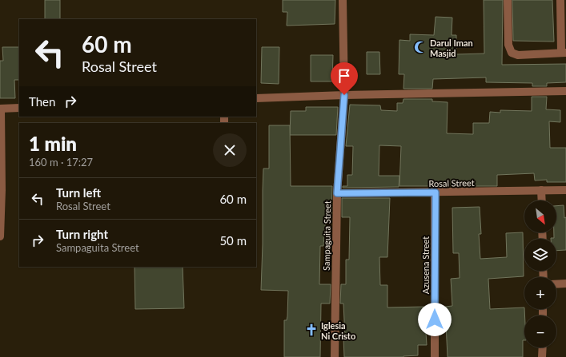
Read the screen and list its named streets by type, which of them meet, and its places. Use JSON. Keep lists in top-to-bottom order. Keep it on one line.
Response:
{"streets":{"street":["Rosal Street","Sampaguita Street","Azusena Street"]},"crossings":[["Rosal Street","Sampaguita Street"],["Rosal Street","Azusena Street"]],"places":{"mosque":["Darul Iman Masjid"],"church":["Iglesia Ni Cristo"]},"north":"bottom right","page":{"turn":["60 m","Rosal Street"],"then":"Then","heading":["1 min","160 m · 17:27"],"list":[{"name":"Turn left","note":"Rosal Street","value":"60 m"},{"name":"Turn right","note":"Sampaguita Street","value":"50 m"}],"map_buttons":["+","−"]}}
